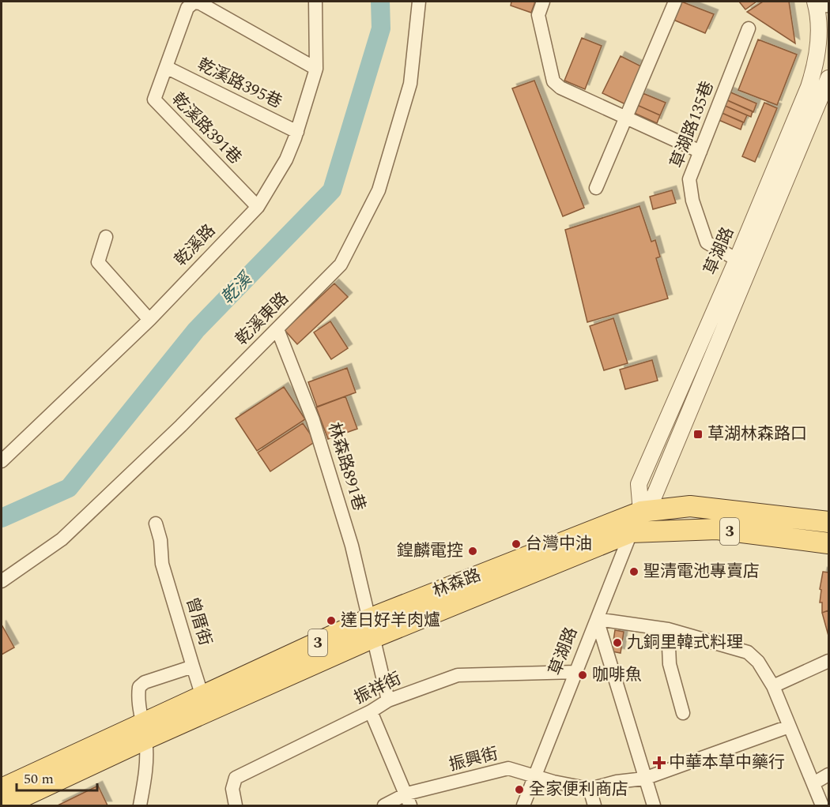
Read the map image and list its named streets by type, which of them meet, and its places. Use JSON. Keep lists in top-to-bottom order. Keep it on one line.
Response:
{"streets":{"main road":["3","林森路"],"street":["乾溪路395巷","草湖路135巷","乾溪路391巷","乾溪路","草湖路","乾溪東路","林森路891巷","曾厝街","振祥街","振興街"]},"crossings":[["乾溪路395巷","乾溪路391巷"],["乾溪路395巷","乾溪路"],["草湖路135巷","草湖路"],["乾溪路391巷","乾溪路"],["草湖路","林森路"],["草湖路","振祥街"],["草湖路","振興街"],["乾溪東路","林森路891巷"],["林森路891巷","林森路"],["林森路891巷","振祥街"],["林森路","曾厝街"]],"water":["乾溪"],"places":{"transit":["草湖林森路口"],"other":["台灣中油","鍠麟電控","聖清電池專賣店","達日好羊肉爐","九銅里韓式料理","咖啡魚","全家便利商店"],"health":["中華本草中藥行"]},"scale_bar":"50 m"}
